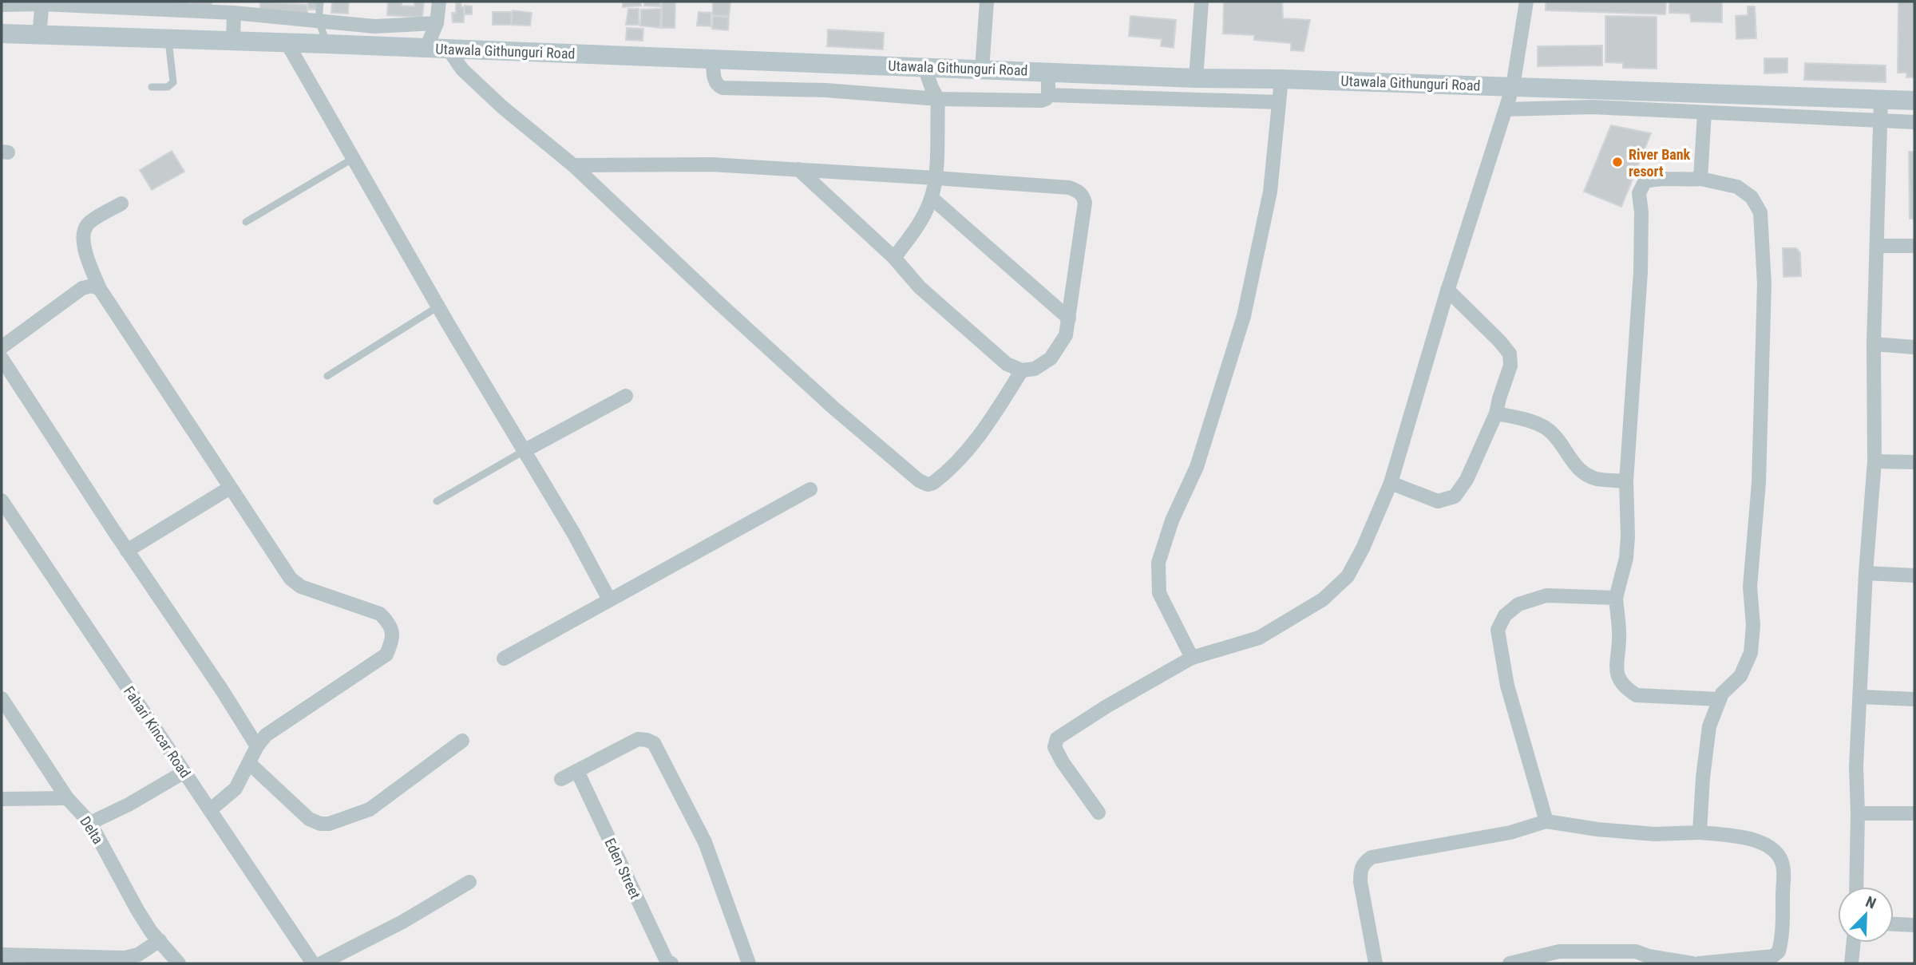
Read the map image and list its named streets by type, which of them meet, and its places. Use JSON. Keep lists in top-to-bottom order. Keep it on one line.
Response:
{"streets":{"street":["Utawala Githunguri Road","Fahari Kincar Road","Delta","Eden Street"]},"places":["River Bank resort"],"north":"top right"}
